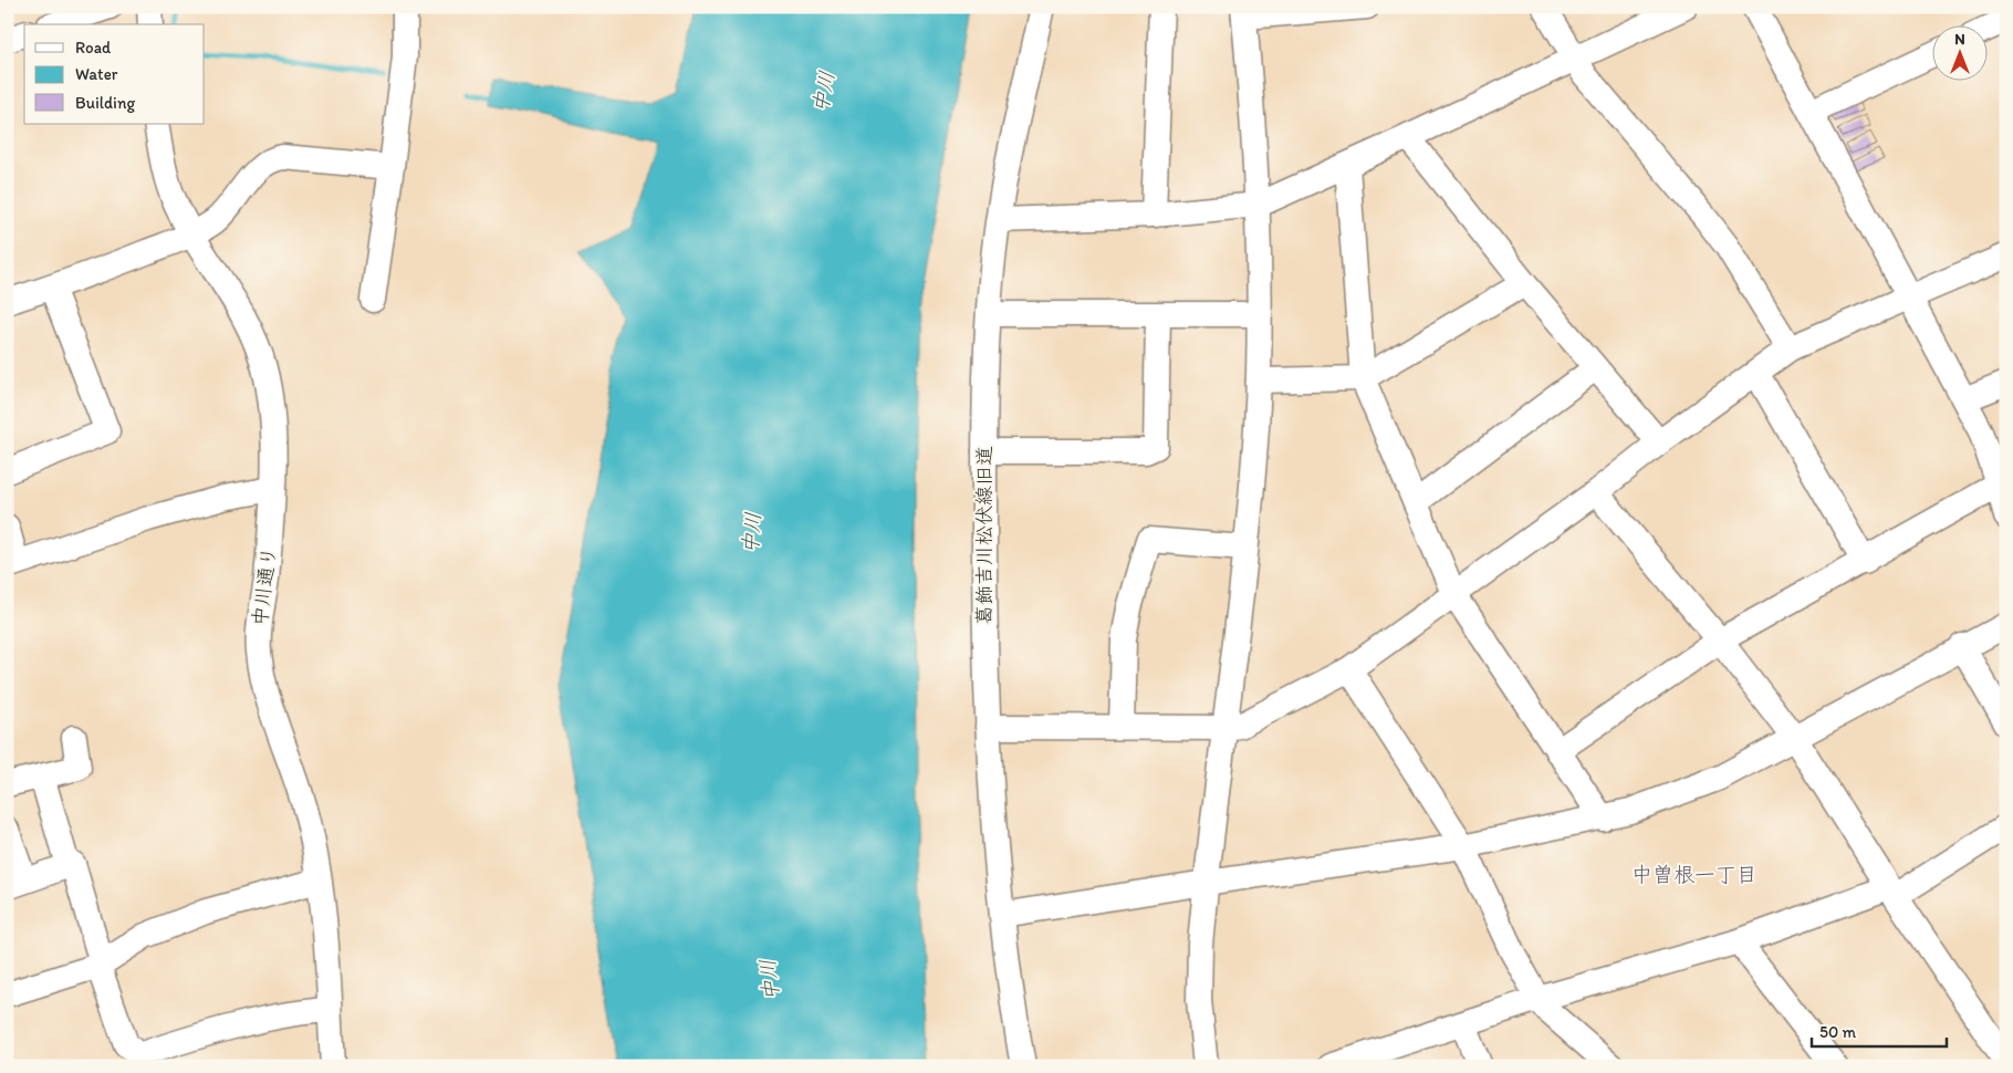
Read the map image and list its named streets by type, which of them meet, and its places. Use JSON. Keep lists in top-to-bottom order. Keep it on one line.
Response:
{"streets":{"street":["葛飾吉川松伏線旧道","中川通り"]},"districts":["中曽根一丁目"],"water":["中川"],"legend":["Road","Water","Building"],"scale_bar":"50 m","north":"top"}
